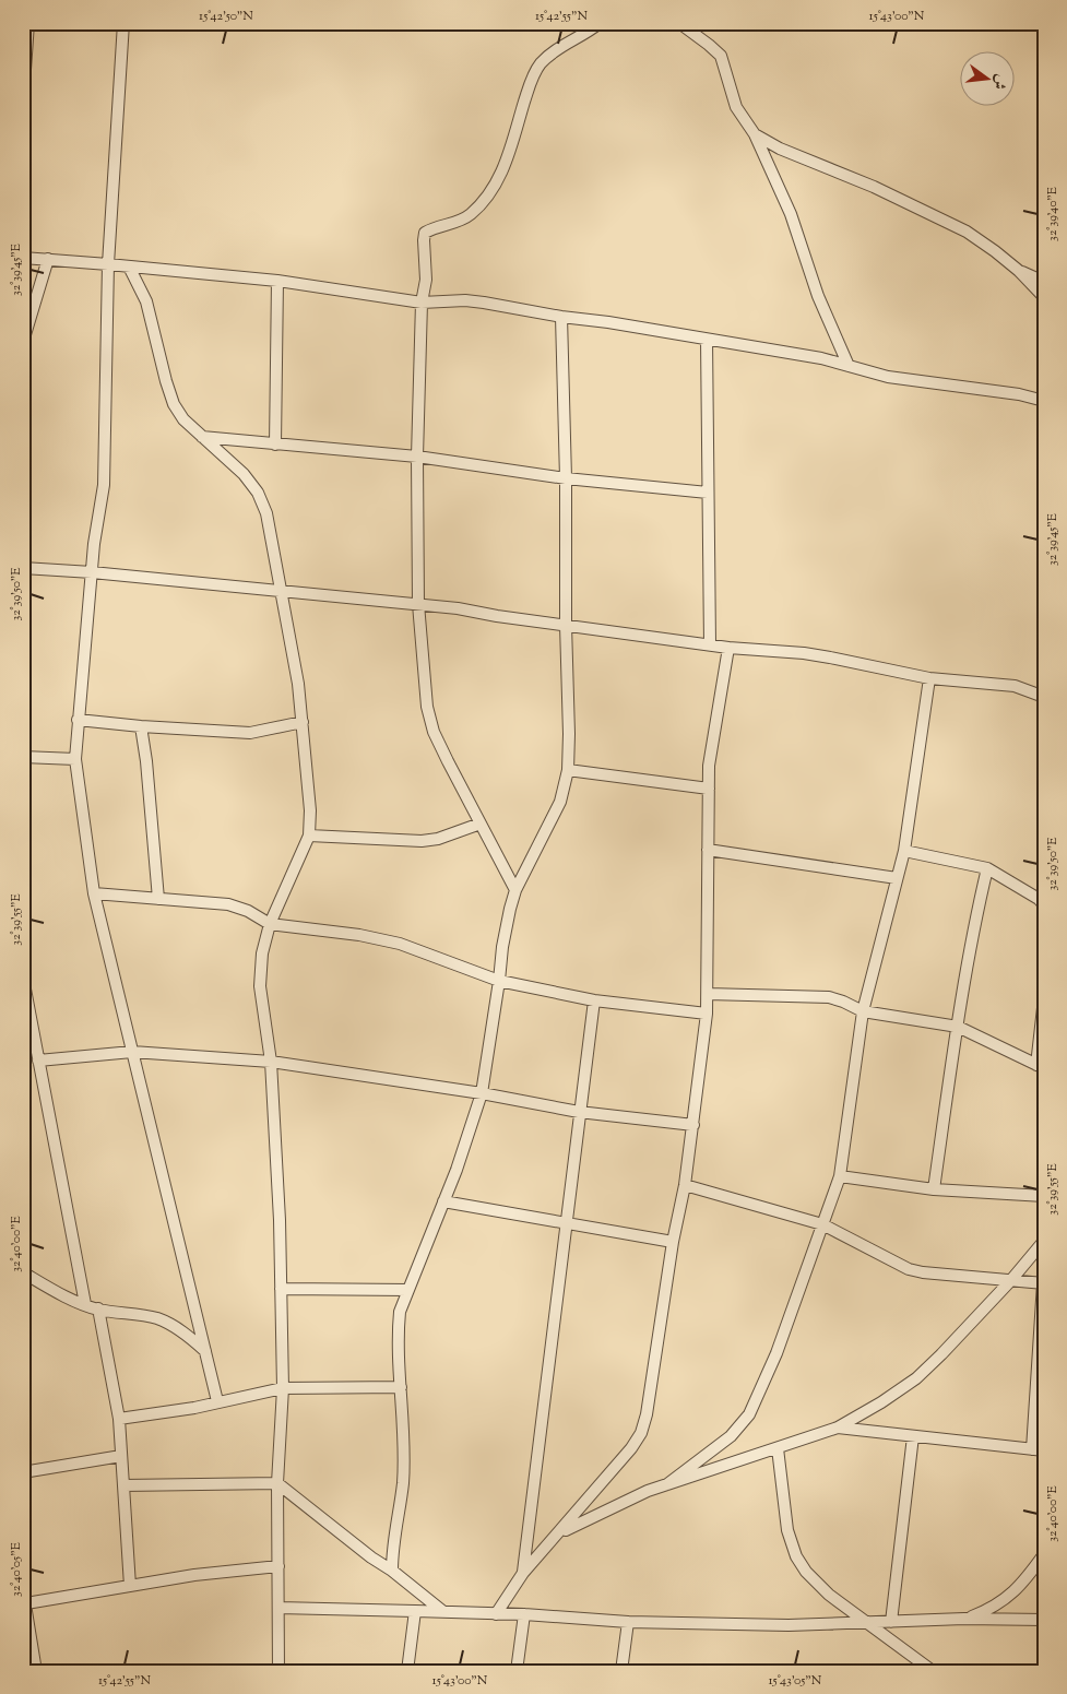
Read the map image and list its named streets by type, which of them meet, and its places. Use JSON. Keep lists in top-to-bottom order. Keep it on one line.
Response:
{"north":"right","coordinates":["15°42'50\"N","15°42'55\"N","15°43'00\"N","32°39'40\"E","32°39'45\"E","32°39'50\"E","32°39'55\"E","32°40'00\"E","32°40'05\"E","15°43'05\"N"]}
